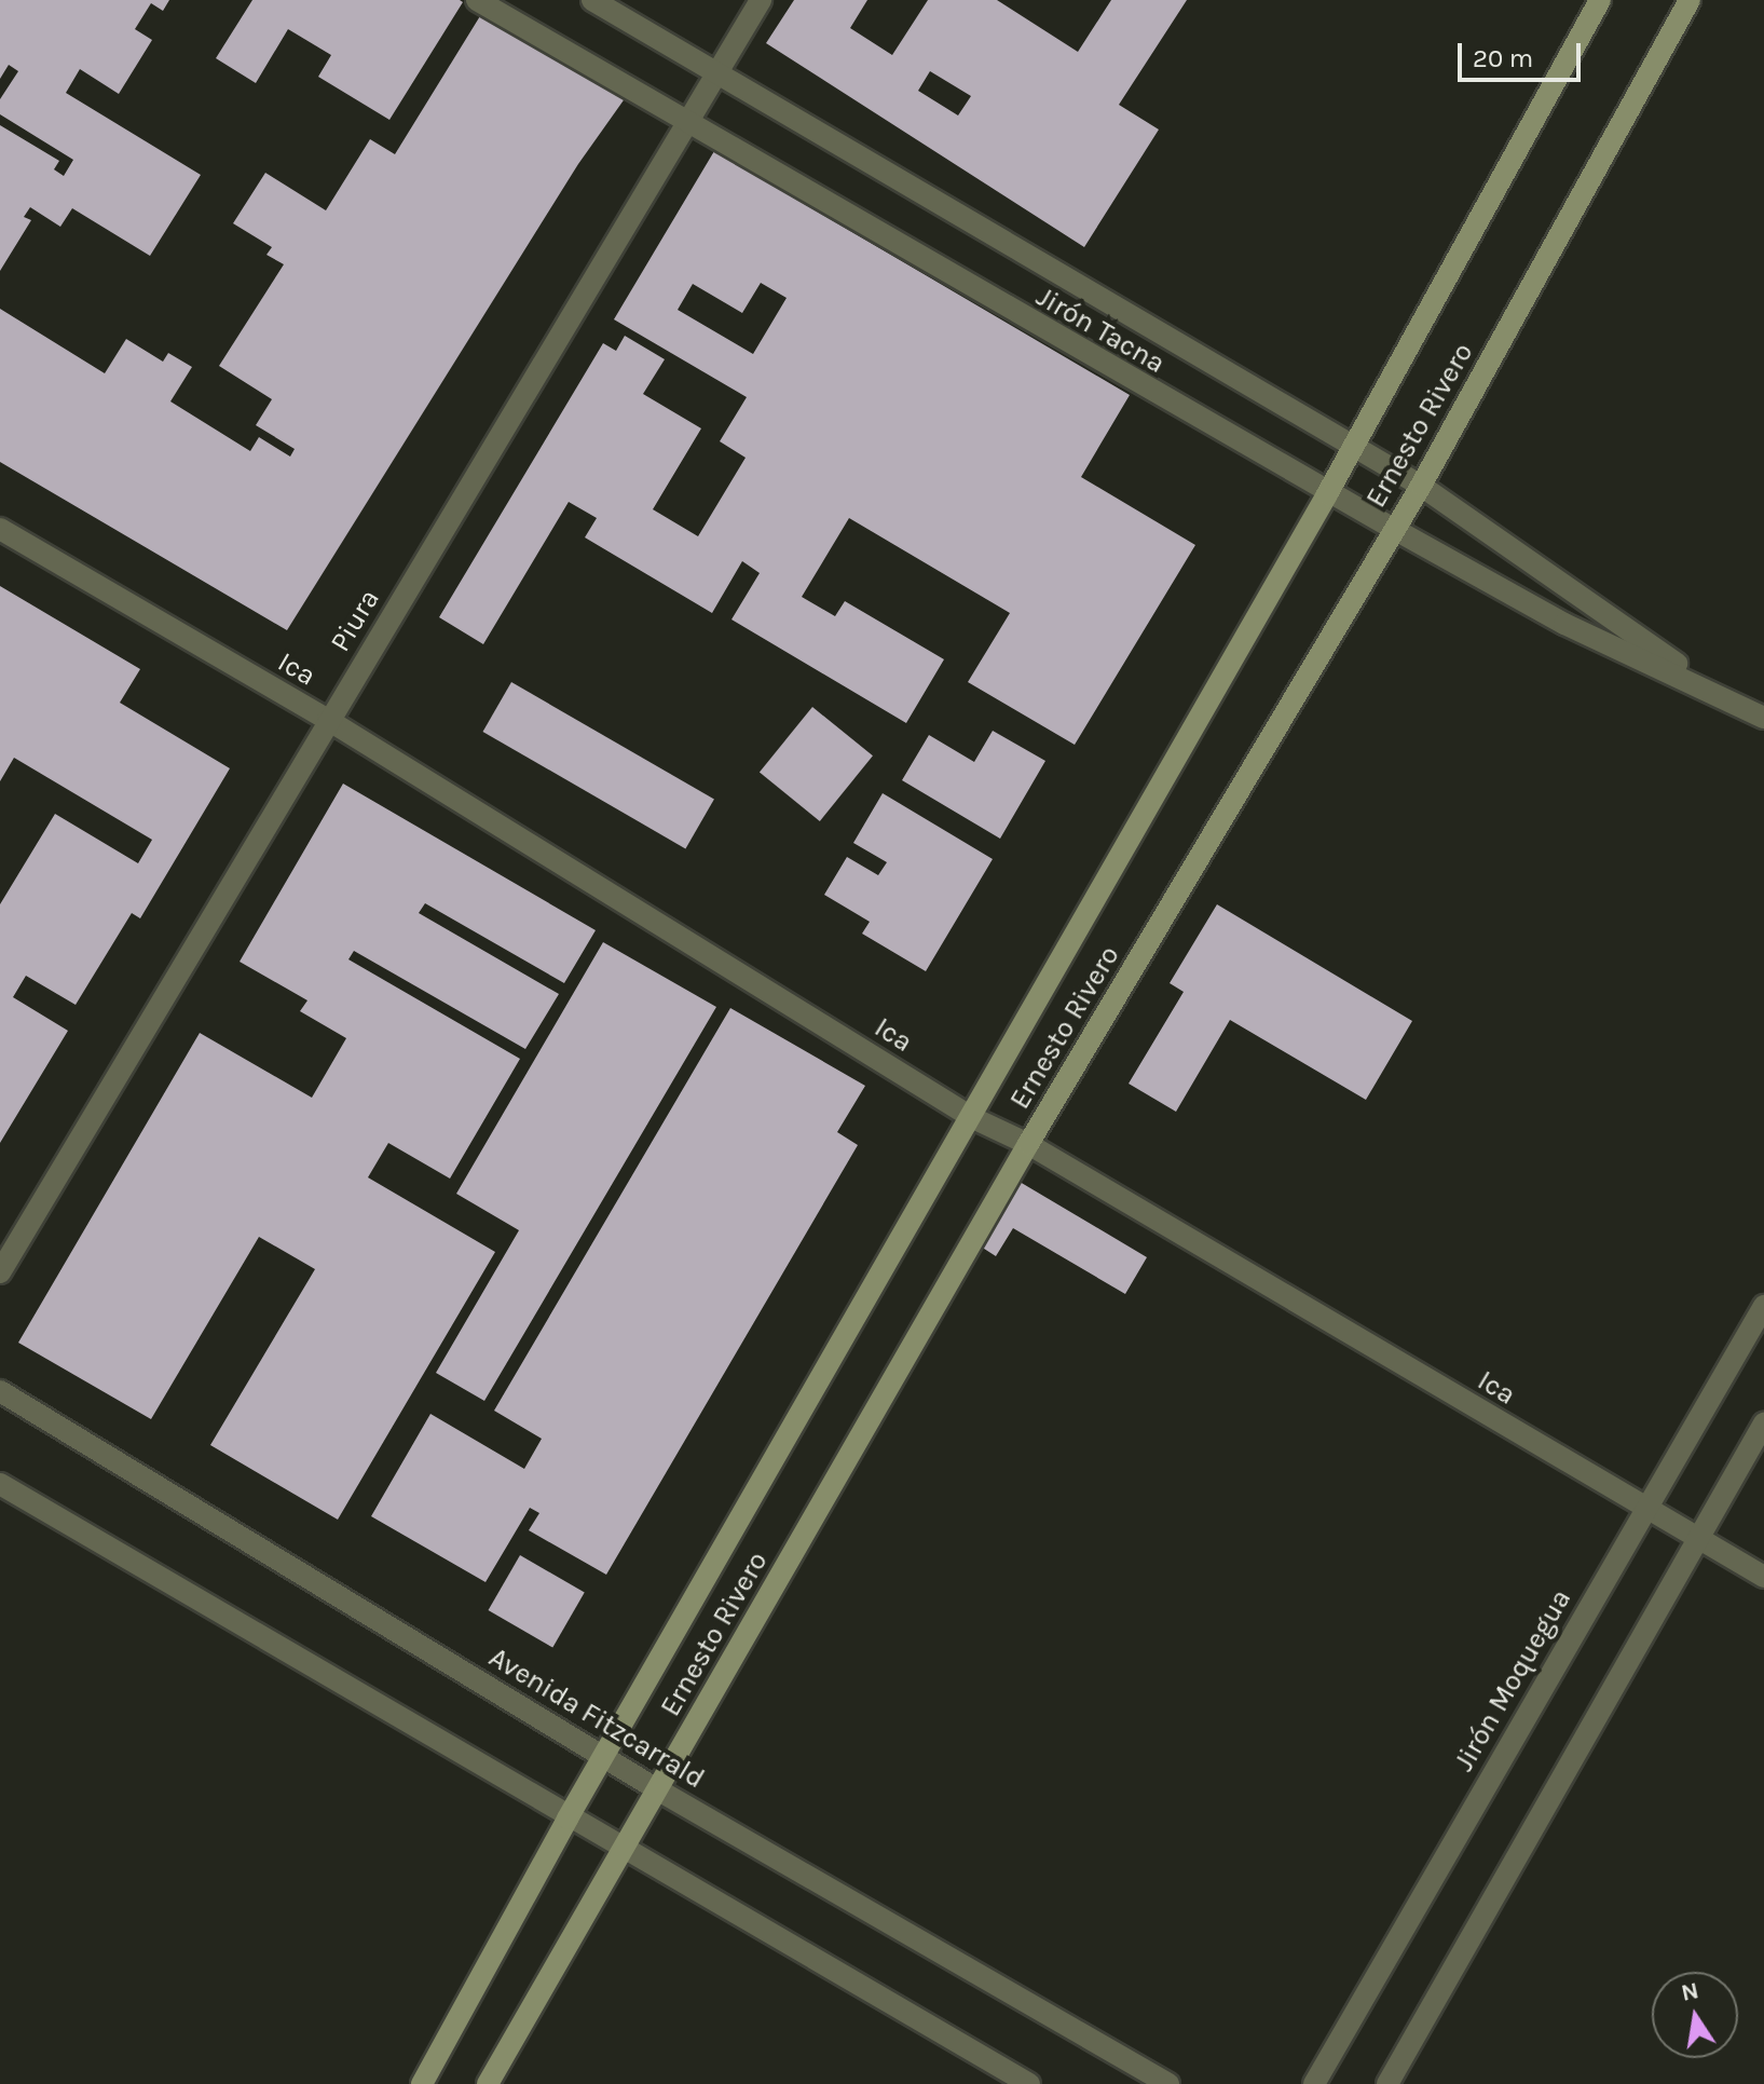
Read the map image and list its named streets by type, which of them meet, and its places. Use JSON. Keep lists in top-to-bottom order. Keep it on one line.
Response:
{"streets":{"main road":["Ernesto Rivero"],"street":["Jirón Tacna","Piura","Ica","Jirón Moquegua","Avenida Fitzcarrald"]},"crossings":[["Jirón Tacna","Ernesto Rivero"],["Jirón Tacna","Piura"],["Ernesto Rivero","Ica"],["Ernesto Rivero","Avenida Fitzcarrald"],["Piura","Ica"],["Ica","Jirón Moquegua"]],"scale_bar":"20 m","north":"top"}
